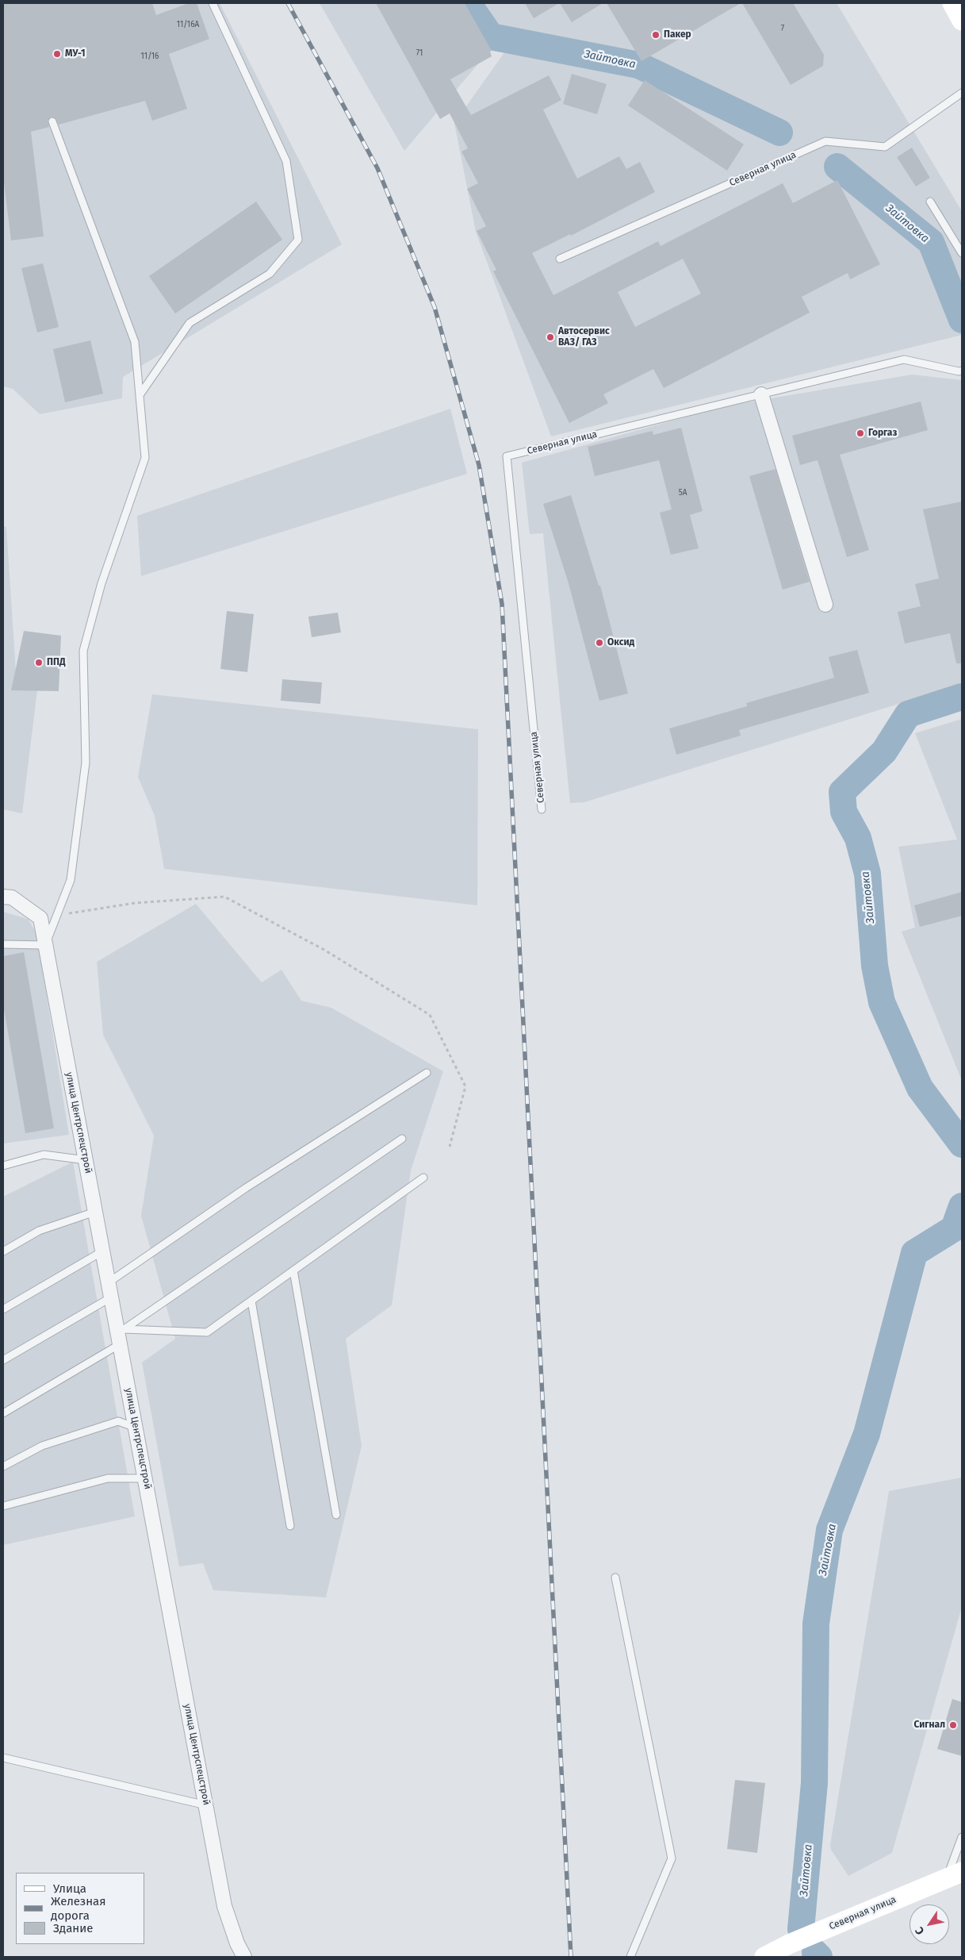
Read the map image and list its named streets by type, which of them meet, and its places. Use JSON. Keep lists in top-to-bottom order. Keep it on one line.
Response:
{"streets":{"main road":["Северная улица"],"street":["улица Центрспецстрой"]},"water":["Зайтовка"],"places":["Пакер","МУ-1","Автосервис ВАЗ/ ГАЗ","Горгаз","Оксид","ППД","Сигнал"],"house_numbers":["11/16А","7","71","11/16","5А"],"legend":["Улица","Железная дорога","Здание"],"north":"bottom left"}
